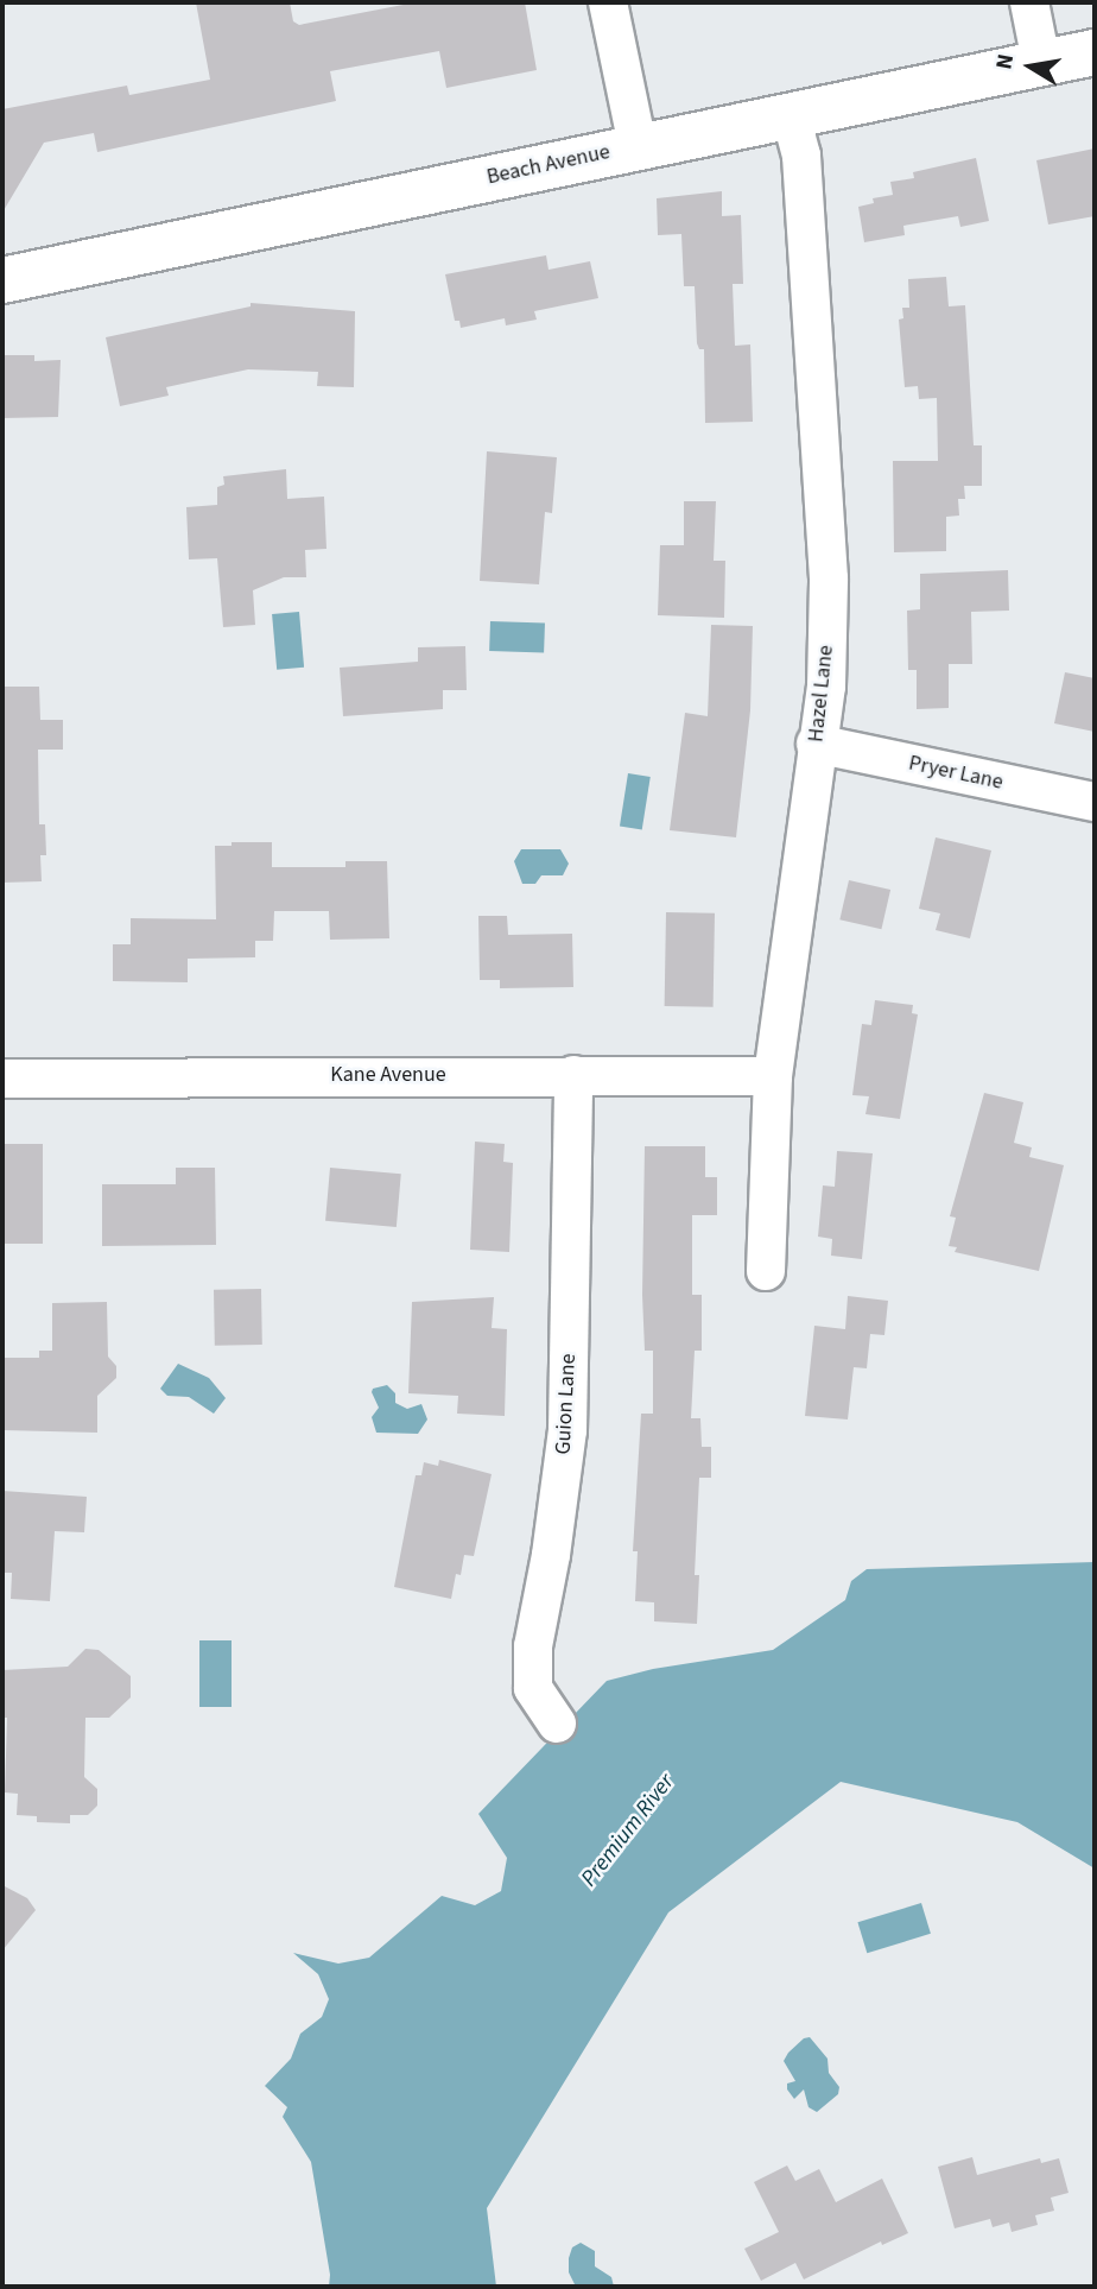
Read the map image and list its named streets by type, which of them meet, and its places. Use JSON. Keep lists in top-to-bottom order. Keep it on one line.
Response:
{"streets":{"street":["Beach Avenue","Hazel Lane","Pryer Lane","Kane Avenue","Guion Lane"]},"crossings":[["Beach Avenue","Hazel Lane"],["Hazel Lane","Pryer Lane"],["Hazel Lane","Kane Avenue"],["Kane Avenue","Guion Lane"]],"water":["Premium River"],"north":"left"}
